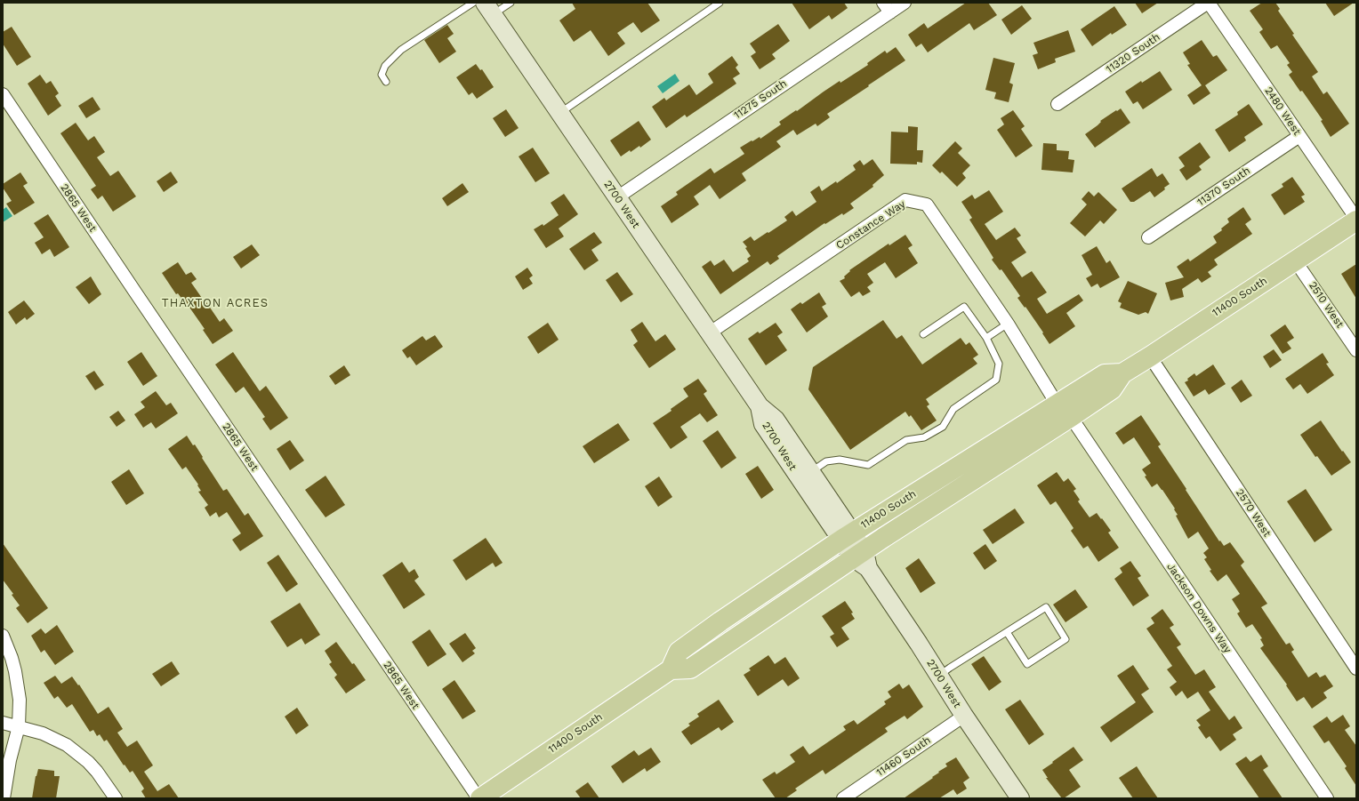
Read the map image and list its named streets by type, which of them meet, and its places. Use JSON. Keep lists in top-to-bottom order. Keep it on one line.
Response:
{"streets":{"main road":["2700 West","11400 South"],"street":["11320 South","11275 South","2480 West","11370 South","2865 West","Constance Way","2510 West","2570 West","Jackson Downs Way","11460 South"]},"crossings":[["11320 South","2480 West"],["11275 South","2700 West"],["2480 West","11370 South"],["2480 West","11400 South"],["2700 West","Constance Way"],["2700 West","11400 South"],["2700 West","11460 South"],["2865 West","11400 South"],["Constance Way","11400 South"],["11400 South","2510 West"],["11400 South","2570 West"],["11400 South","Jackson Downs Way"]],"districts":["THAXTON ACRES"]}
